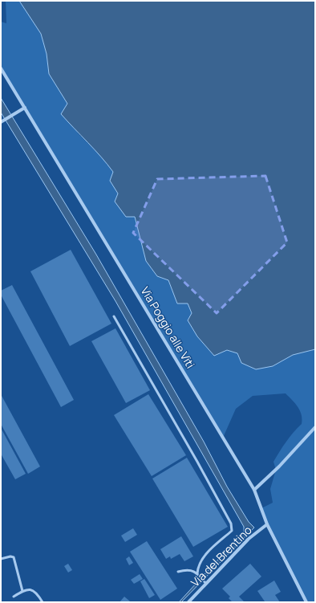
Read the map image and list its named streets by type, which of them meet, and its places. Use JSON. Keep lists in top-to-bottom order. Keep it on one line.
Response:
{"streets":{"street":["Via Poggio alle Viti","Via del Brentino"]},"crossings":[["Via Poggio alle Viti","Via del Brentino"]]}
